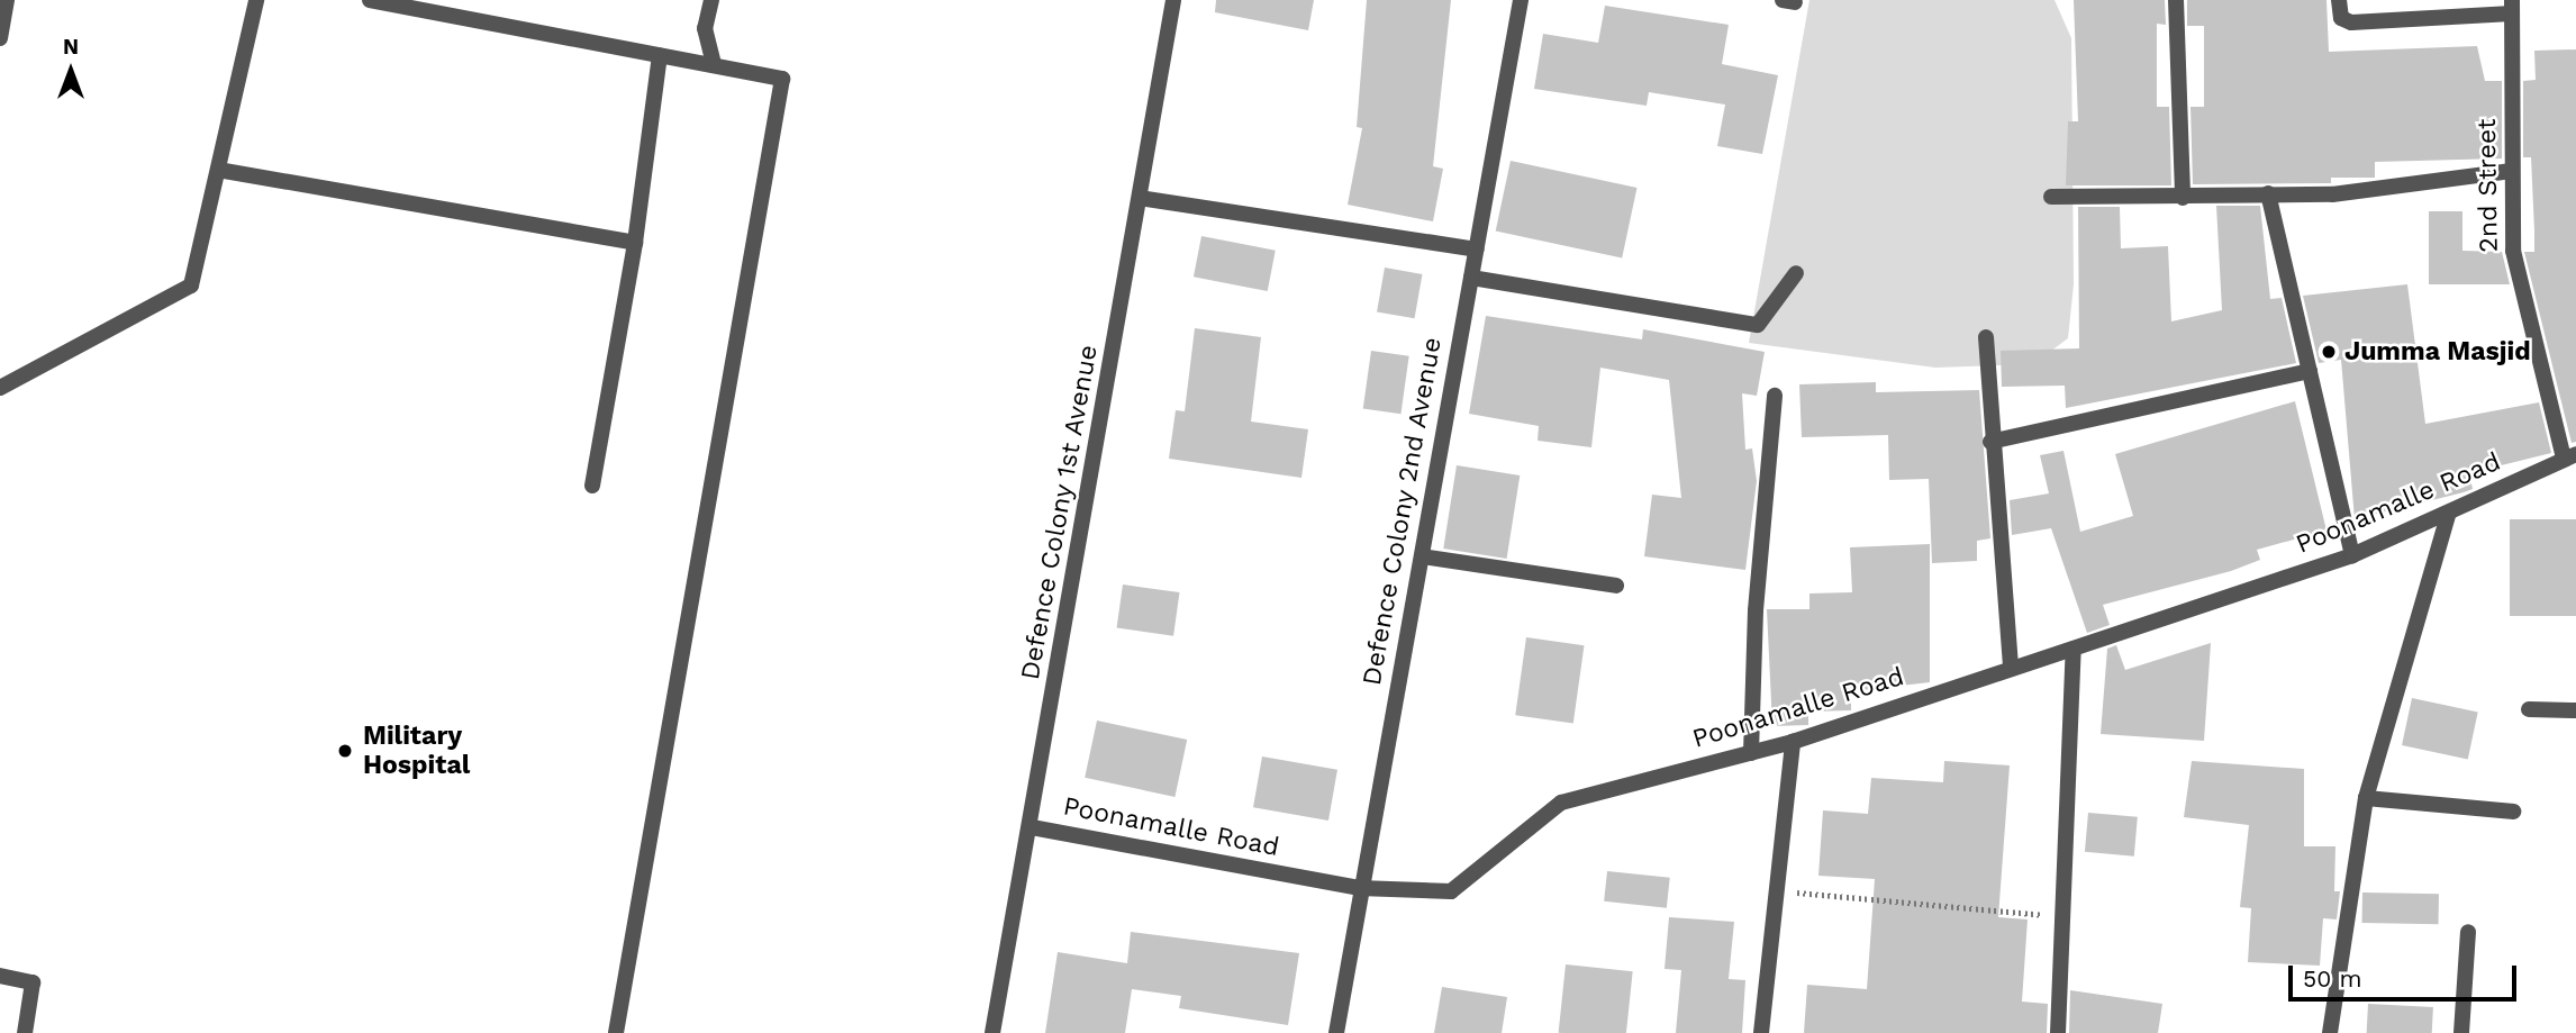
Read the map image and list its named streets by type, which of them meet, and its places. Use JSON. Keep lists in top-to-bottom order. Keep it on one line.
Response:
{"streets":{"street":["2nd Street","Poonamalle Road","Defence Colony 2nd Avenue","Defence Colony 1st Avenue"]},"crossings":[["2nd Street","Poonamalle Road"],["Poonamalle Road","Defence Colony 2nd Avenue"],["Poonamalle Road","Defence Colony 1st Avenue"]],"places":["Jumma Masjid","Military Hospital"],"scale_bar":"50 m","north":"top"}
